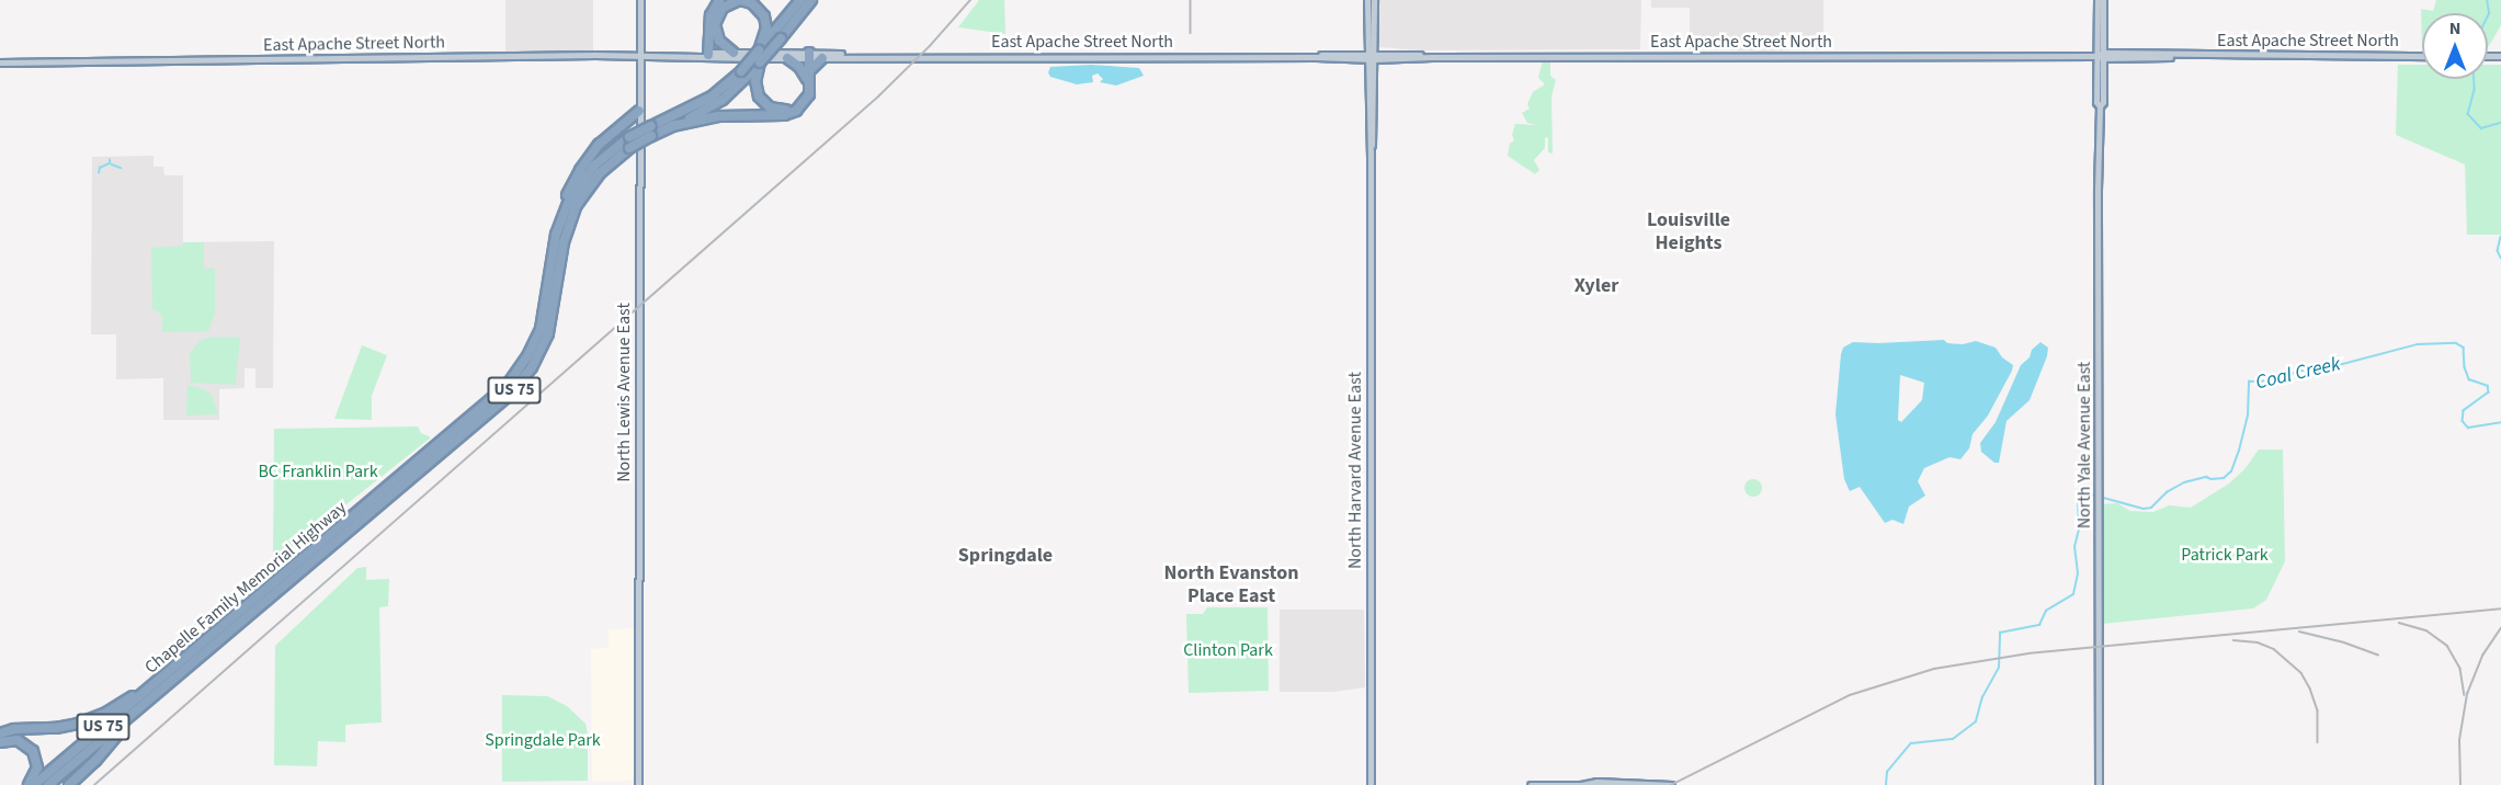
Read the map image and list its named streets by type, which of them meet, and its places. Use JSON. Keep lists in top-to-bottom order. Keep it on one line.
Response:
{"streets":{"highway":["US 75","Chapelle Family Memorial Highway"],"main road":["East Apache Street North","North Lewis Avenue East","North Yale Avenue East","North Harvard Avenue East"]},"crossings":[["East Apache Street North","North Lewis Avenue East"],["East Apache Street North","North Yale Avenue East"],["East Apache Street North","North Harvard Avenue East"]],"districts":["Louisville Heights","Xyler","Springdale","North Evanston Place East"],"water":["Coal Creek"],"parks":["BC Franklin Park","Patrick Park","Clinton Park","Springdale Park"],"north":"top"}
